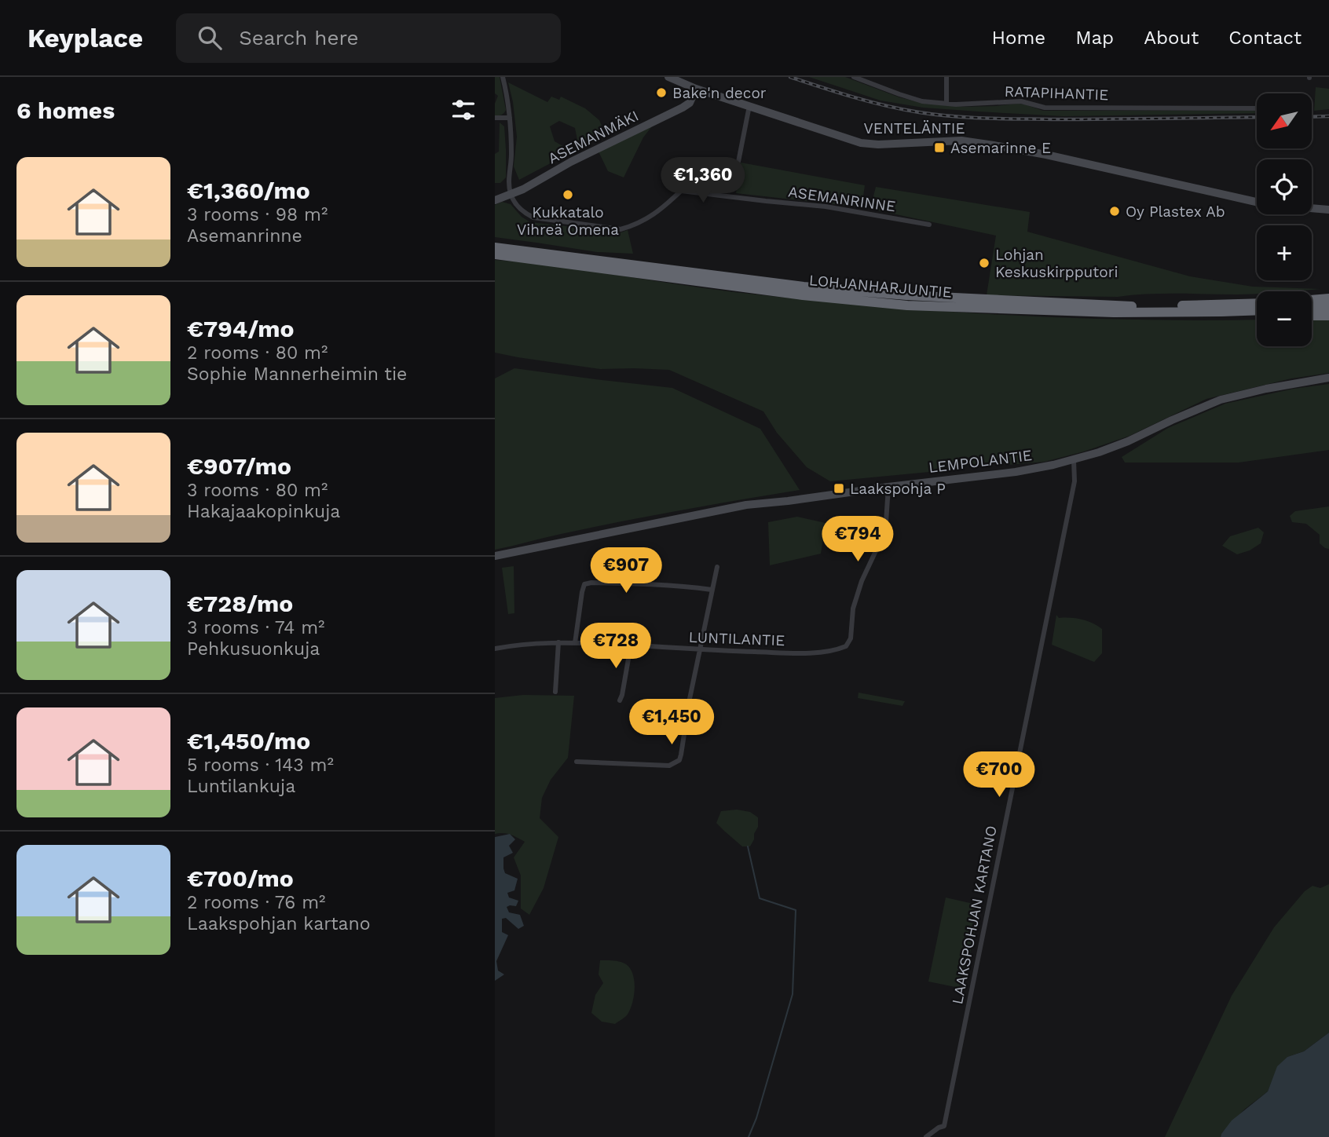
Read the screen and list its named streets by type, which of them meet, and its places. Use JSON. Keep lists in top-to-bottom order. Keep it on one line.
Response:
{"streets":{"highway":["LOHJANHARJUNTIE"],"street":["RATAPIHANTIE","VENTELÄNTIE","ASEMANMÄKI","ASEMANRINNE","LEMPOLANTIE","LUNTILANTIE","LAAKSPOHJAN KARTANO"]},"crossings":[["VENTELÄNTIE","ASEMANMÄKI"],["ASEMANMÄKI","ASEMANRINNE"],["LEMPOLANTIE","LUNTILANTIE"],["LEMPOLANTIE","LAAKSPOHJAN KARTANO"]],"places":{"other":["Bake'n decor","Kukkatalo Vihreä Omena","Oy Plastex Ab","Lohjan Keskuskirpputori"],"transit":["Asemarinne E","Laakspohja P"]},"north":"bottom left","page":{"header":"Keyplace","search":"Search here","nav":["Home","Map","About","Contact"],"heading":"6 homes","map_buttons":["+","−"],"list":[{"name":"€1,360/mo","note":"3 rooms · 98 m² · Asemanrinne"},{"name":"€794/mo","note":"2 rooms · 80 m² · Sophie Mannerheimin tie"},{"name":"€907/mo","note":"3 rooms · 80 m² · Hakajaakopinkuja"},{"name":"€728/mo","note":"3 rooms · 74 m² · Pehkusuonkuja"},{"name":"€1,450/mo","note":"5 rooms · 143 m² · Luntilankuja"},{"name":"€700/mo","note":"2 rooms · 76 m² · Laakspohjan kartano"}],"price":["€1,360","€794","€907","€728","€1,450","€700"]}}
